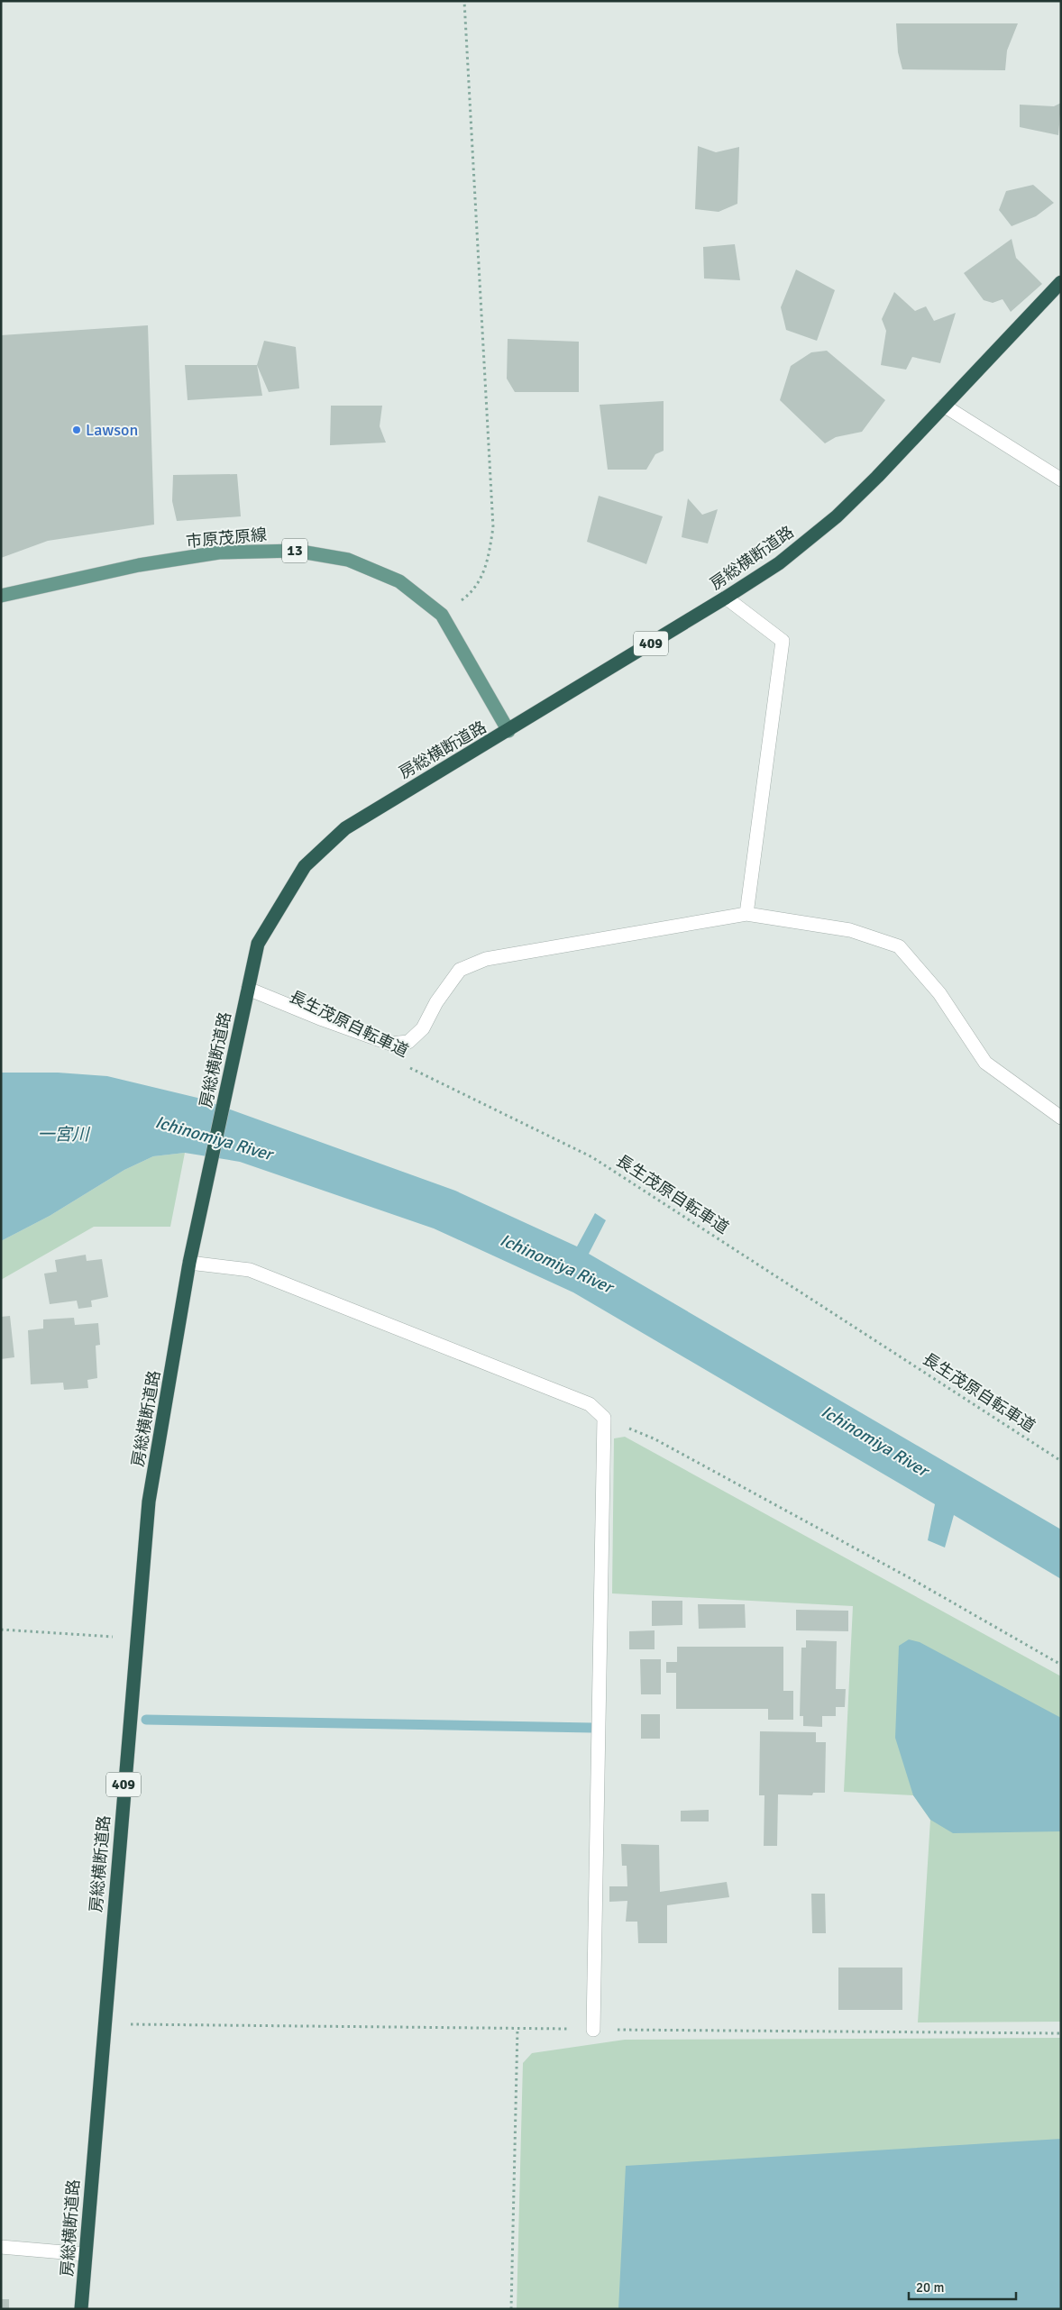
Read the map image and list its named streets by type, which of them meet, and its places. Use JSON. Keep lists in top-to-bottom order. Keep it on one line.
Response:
{"streets":{"highway":["房総横断道路","409"],"main road":["市原茂原線","13"],"path":["長生茂原自転車道"]},"crossings":[["市原茂原線","房総横断道路"]],"water":["一宮川","Ichinomiya River"],"places":["Lawson"],"scale_bar":"20 m"}
